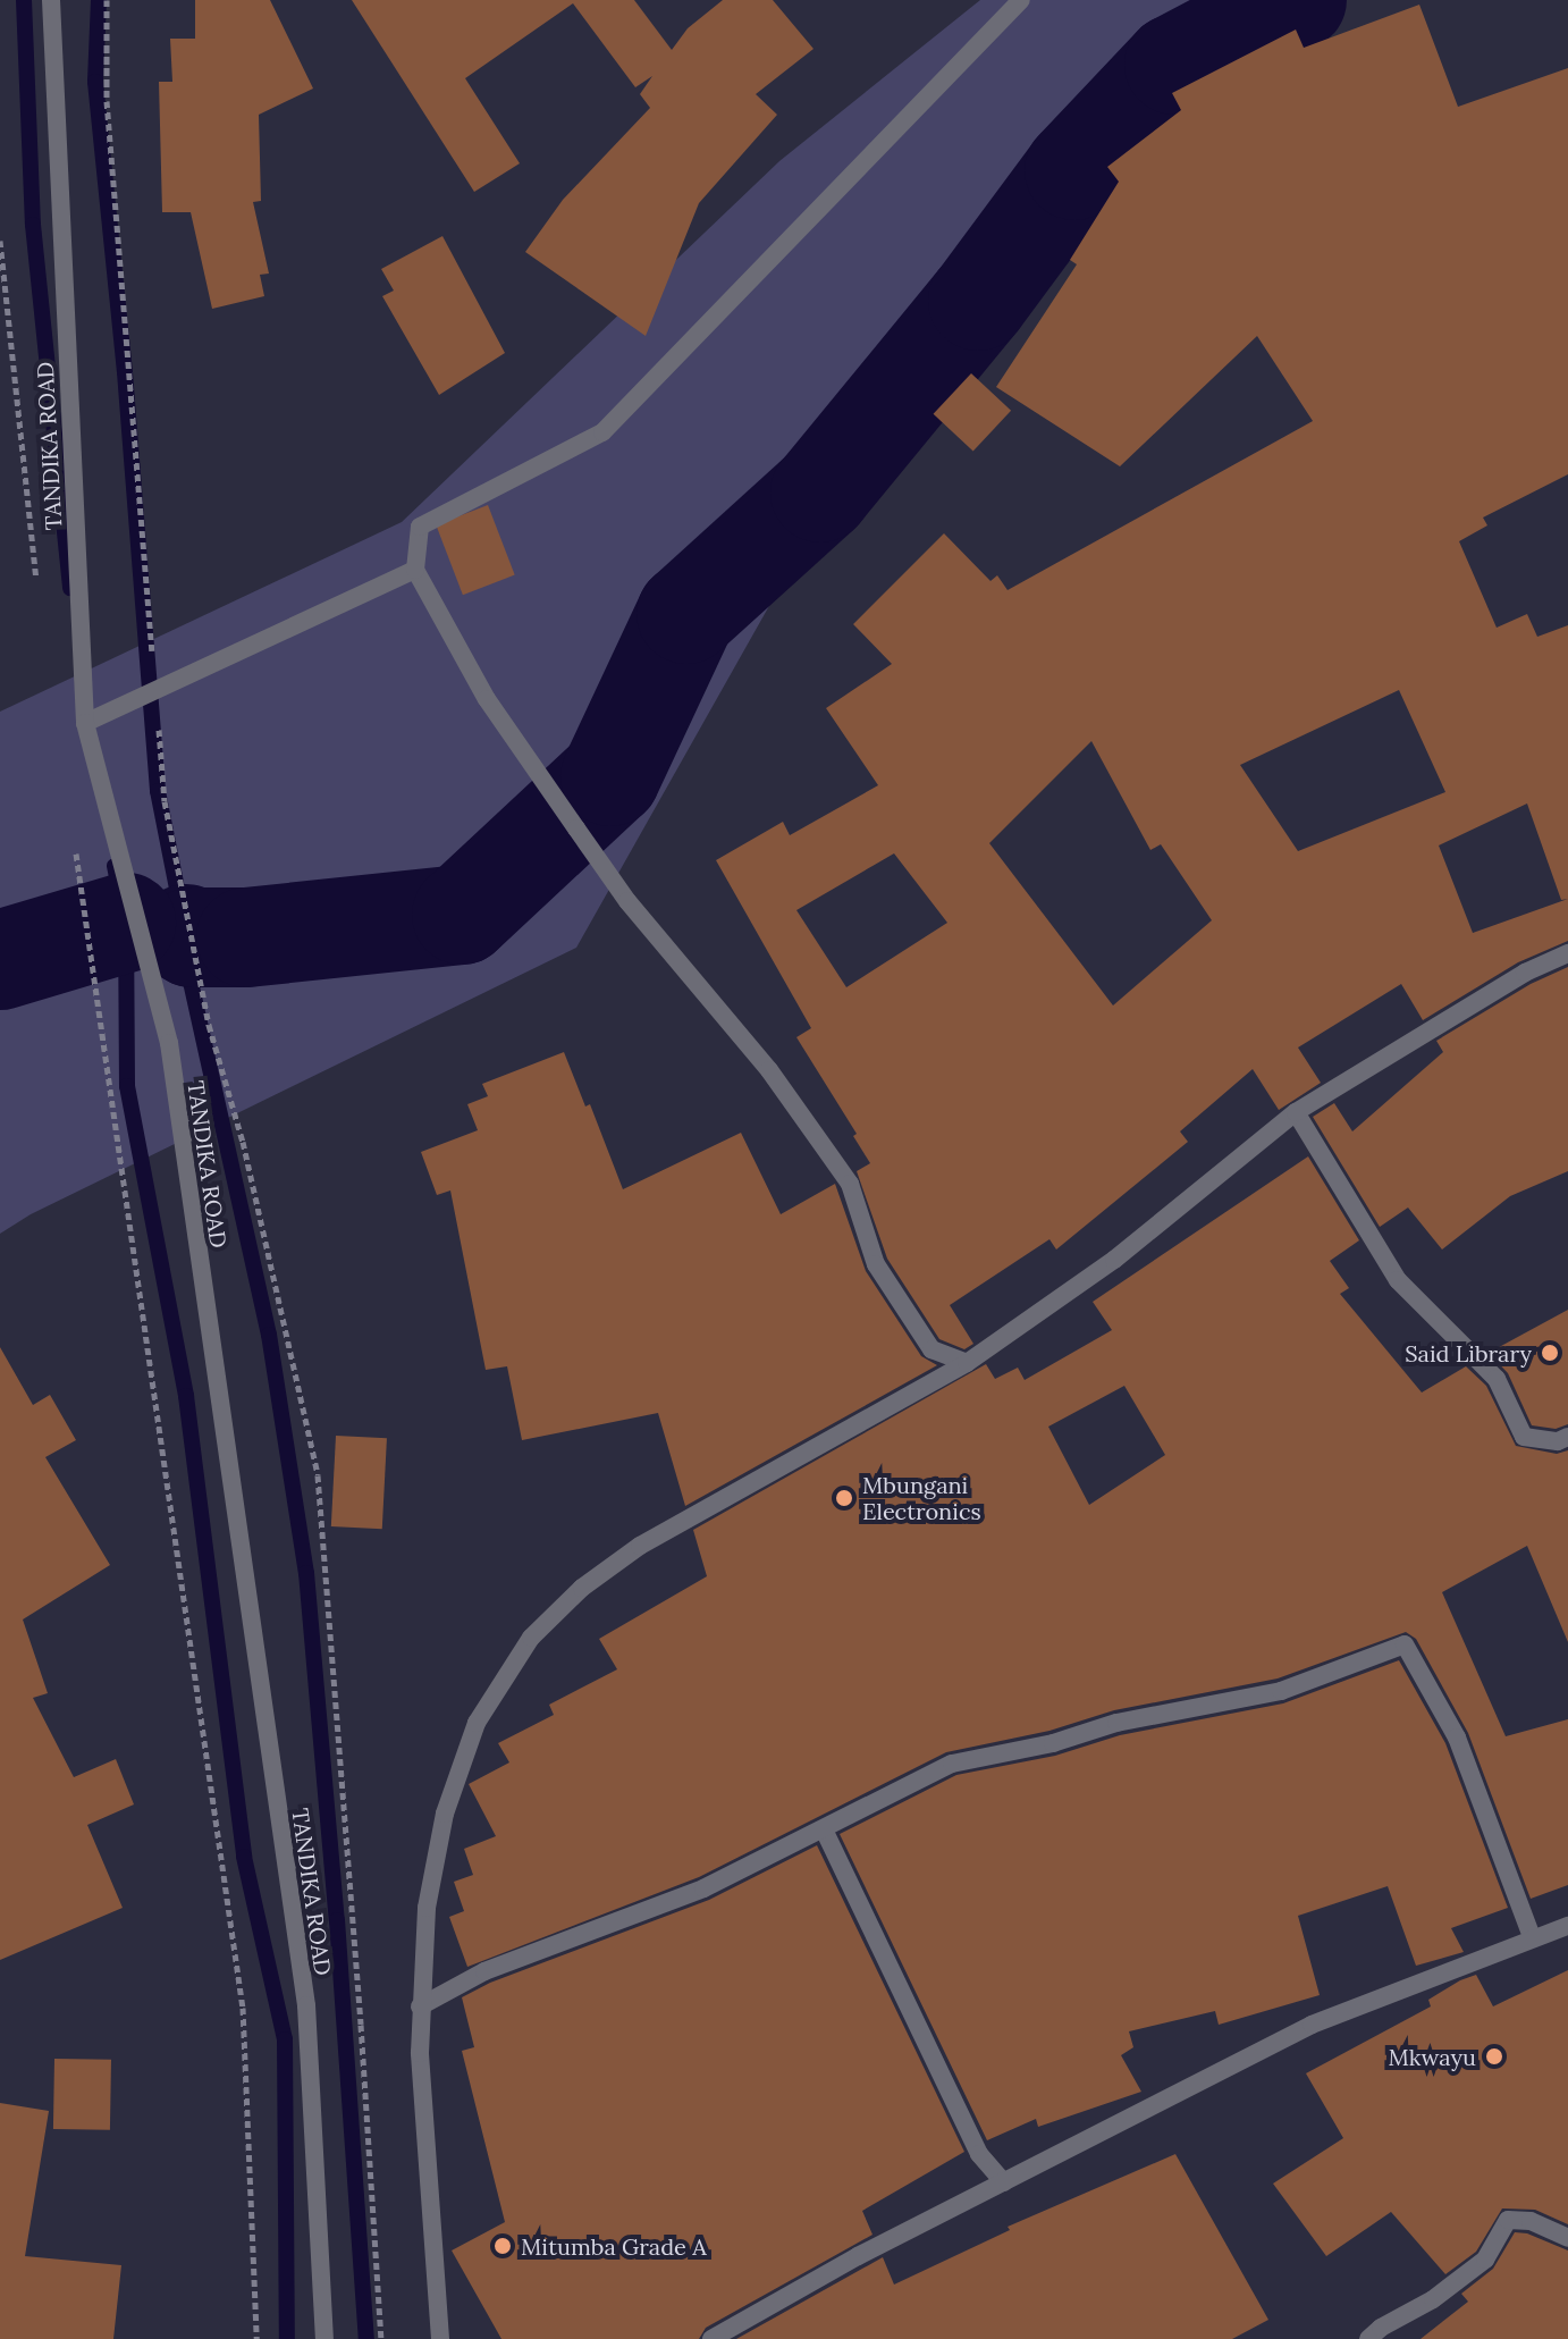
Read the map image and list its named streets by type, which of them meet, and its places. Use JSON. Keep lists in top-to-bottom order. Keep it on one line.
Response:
{"streets":{"street":["TANDIKA ROAD"]},"places":["Said Library","Mbungani Electronics","Mkwayu","Mitumba Grade A"]}
